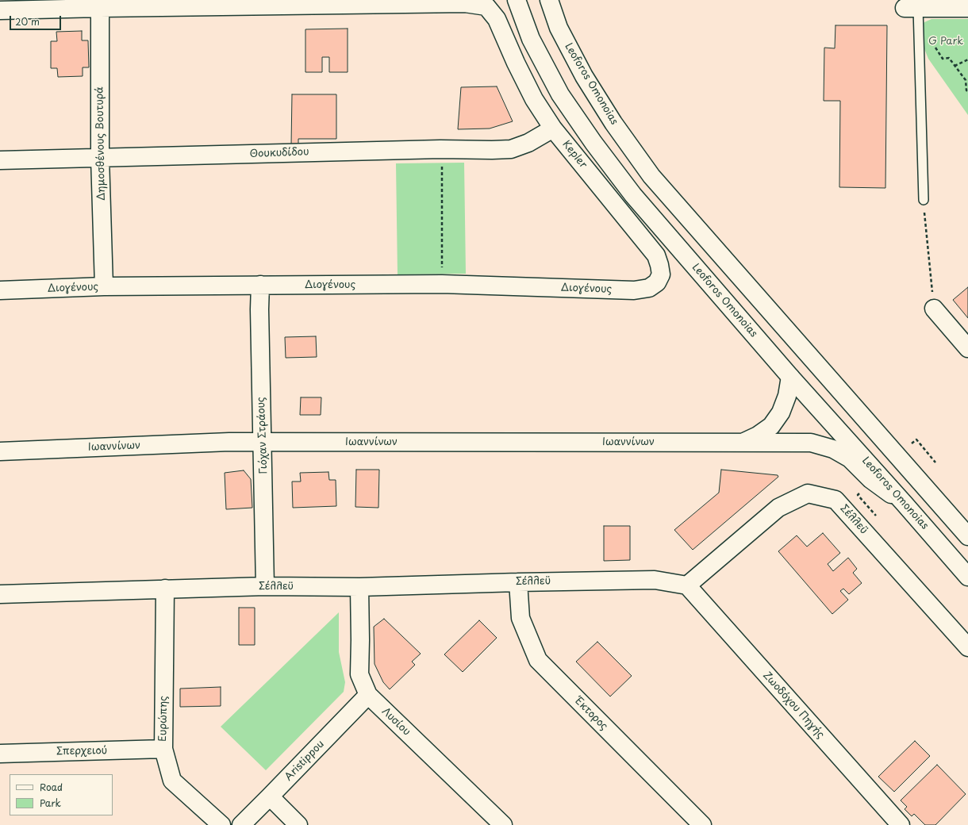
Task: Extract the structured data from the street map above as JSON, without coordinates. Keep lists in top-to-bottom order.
{
  "streets": {
    "street": [
      "Leoforos Omonoias",
      "Δημοσθένους Βουτυρά",
      "Θουκυδίδου",
      "Kepler",
      "Διογένους",
      "Γιόχαν Στράους",
      "Ιωαννίνων",
      "Σέλλεϋ",
      "Ζωοδόχου Πηγής",
      "Έκτορος",
      "Ευρώπης",
      "Λυσίου",
      "Σπερχειού",
      "Aristippou"
    ]
  },
  "crossings": [
    ["Leoforos Omonoias", "Ιωαννίνων"],
    ["Δημοσθένους Βουτυρά", "Θουκυδίδου"],
    ["Δημοσθένους Βουτυρά", "Kepler"],
    ["Δημοσθένους Βουτυρά", "Διογένους"],
    ["Θουκυδίδου", "Kepler"],
    ["Kepler", "Διογένους"],
    ["Διογένους", "Γιόχαν Στράους"],
    ["Γιόχαν Στράους", "Ιωαννίνων"],
    ["Γιόχαν Στράους", "Σέλλεϋ"],
    ["Σέλλεϋ", "Ζωοδόχου Πηγής"],
    ["Σέλλεϋ", "Έκτορος"],
    ["Σέλλεϋ", "Ευρώπης"],
    ["Σέλλεϋ", "Λυσίου"],
    ["Ευρώπης", "Σπερχειού"],
    ["Λυσίου", "Aristippou"]
  ],
  "parks": ["G Park"],
  "legend": ["Road", "Park"],
  "scale_bar": "20 m"
}
